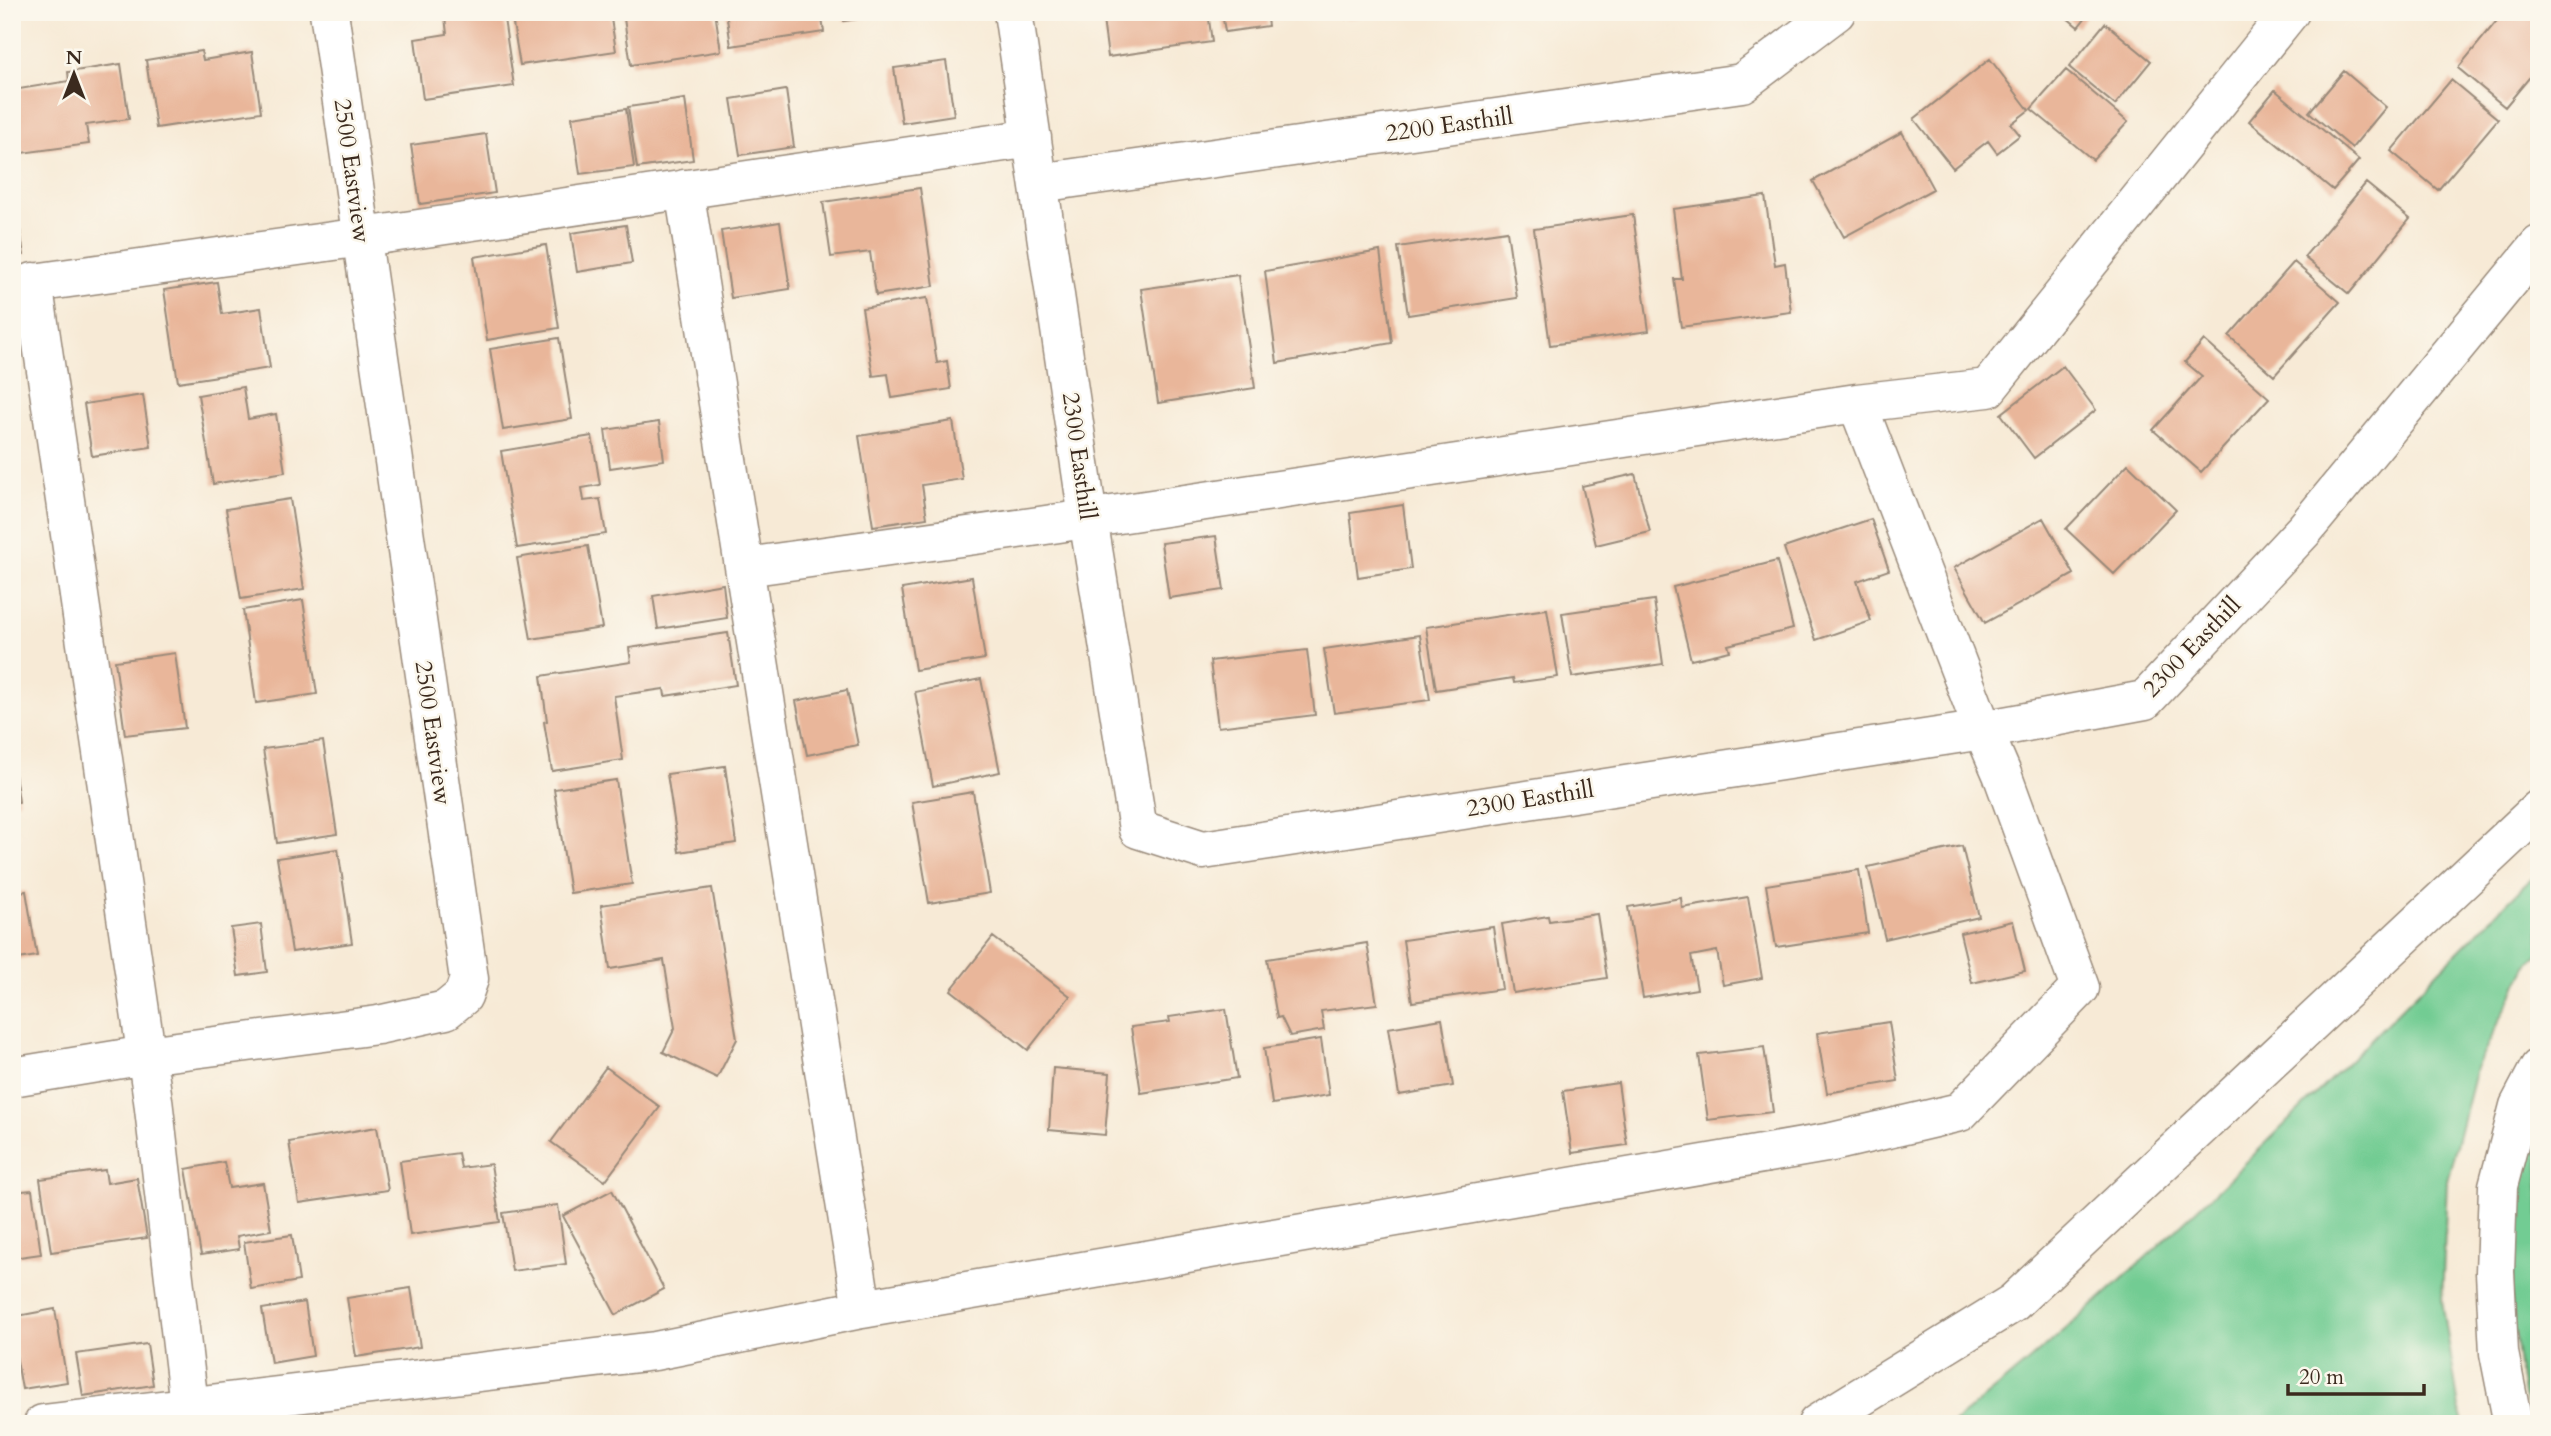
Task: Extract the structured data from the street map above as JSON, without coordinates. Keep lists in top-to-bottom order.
{
  "streets": {
    "main road": ["2200 Easthill", "2500 Eastview", "2300 Easthill"]
  },
  "crossings": [
    ["2200 Easthill", "2300 Easthill"]
  ],
  "scale_bar": "20 m",
  "north": "top"
}
